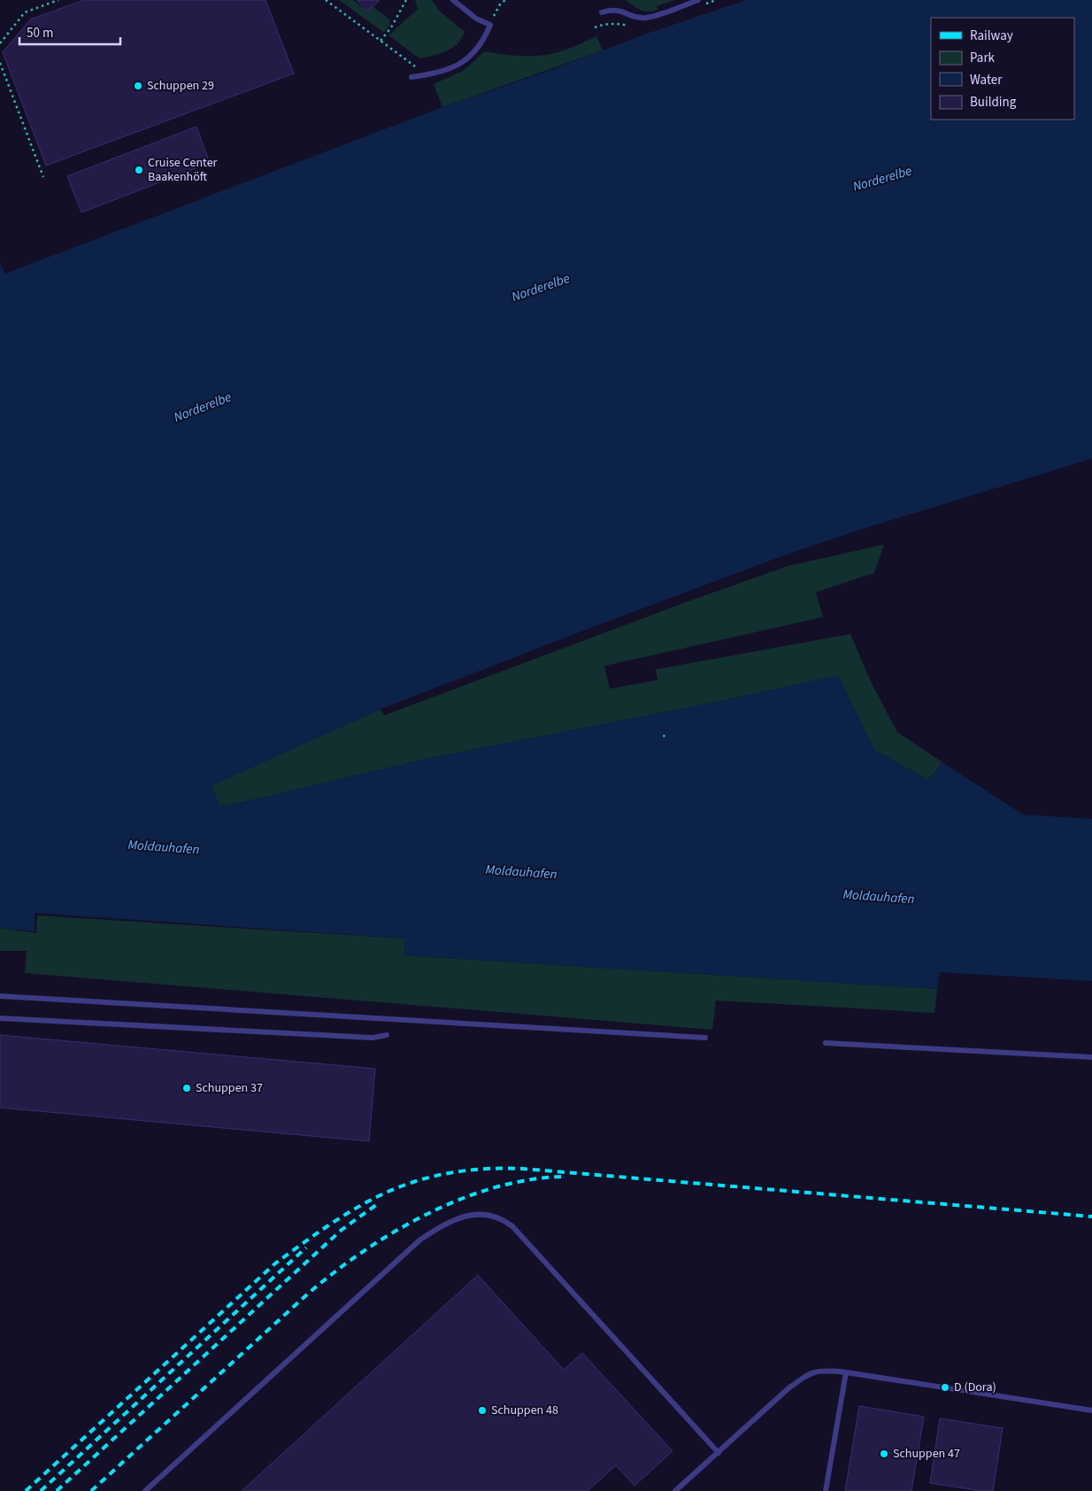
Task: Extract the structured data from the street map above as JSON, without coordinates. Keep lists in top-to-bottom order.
{
  "water": ["Norderelbe", "Moldauhafen"],
  "places": [
    "Schuppen 29",
    "Cruise Center Baakenhöft",
    "Schuppen 37",
    "D (Dora)",
    "Schuppen 48",
    "Schuppen 47"
  ],
  "legend": [
    "Railway",
    "Park",
    "Water",
    "Building"
  ],
  "scale_bar": "50 m"
}
